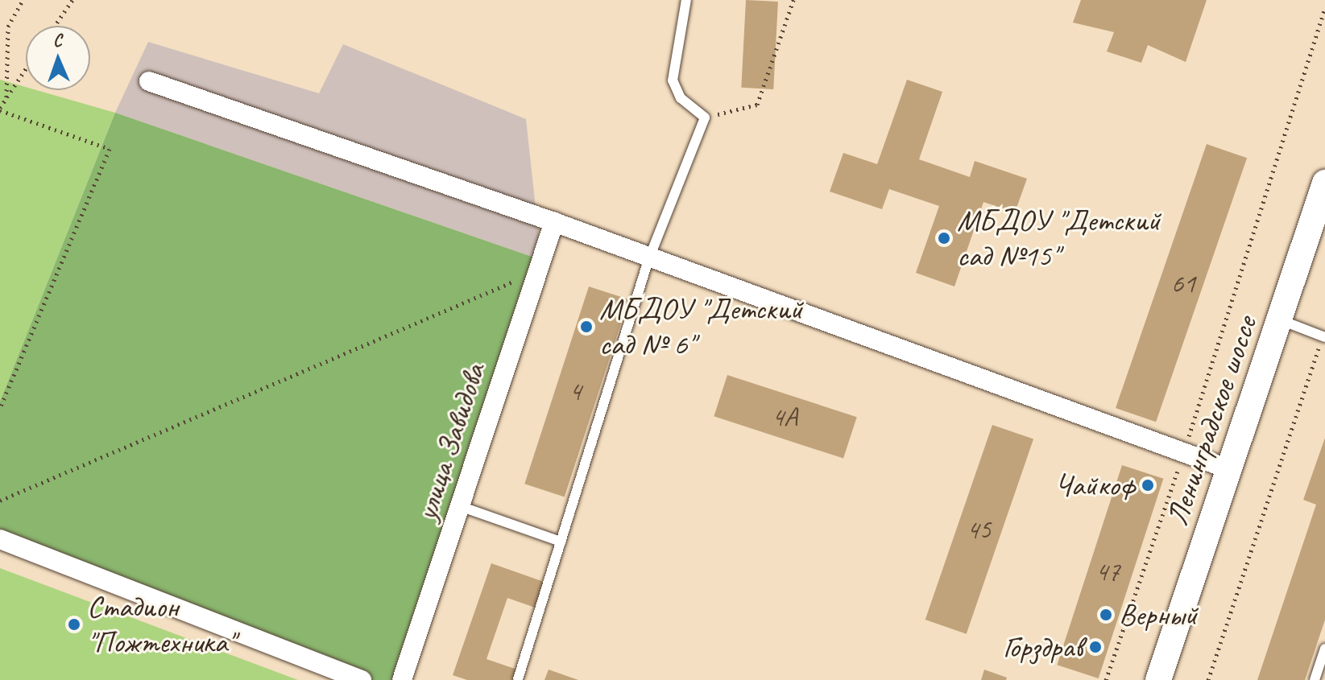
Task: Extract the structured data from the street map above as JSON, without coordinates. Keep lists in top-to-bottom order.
{
  "streets": {
    "main road": ["Ленинградское шоссе"],
    "street": ["улица Завидова"]
  },
  "places": [
    "МБДОУ \"Детский сад №15\"",
    "МБДОУ \"Детский сад № 6\"",
    "Чайкоф",
    "Верный",
    "Стадион \"Пожтехника\"",
    "Горздрав"
  ],
  "house_numbers": [
    "61",
    "4",
    "4А",
    "45",
    "47"
  ],
  "north": "top"
}
